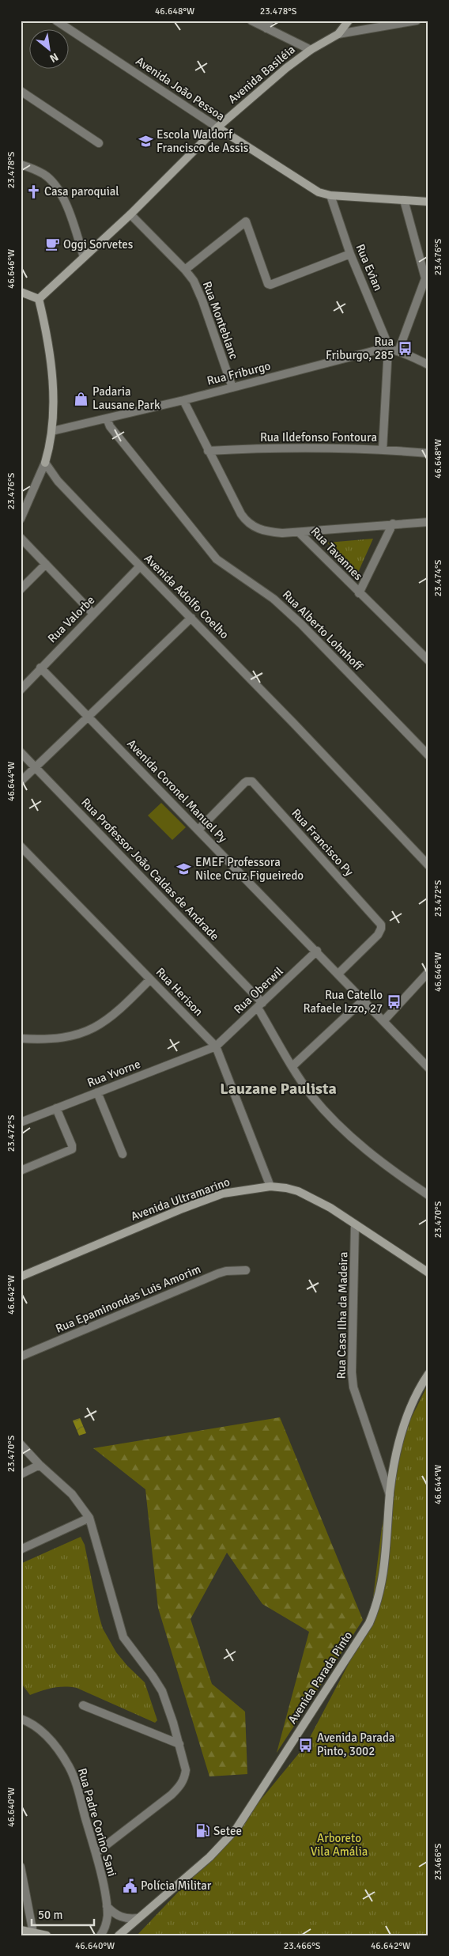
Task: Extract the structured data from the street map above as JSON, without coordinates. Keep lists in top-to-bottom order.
{
  "streets": {
    "street": [
      "Avenida Basiléia",
      "Avenida João Pessoa",
      "Rua Evian",
      "Rua Monteblanc",
      "Rua Friburgo",
      "Rua Ildefonso Fontoura",
      "Rua Tavannes",
      "Avenida Adolfo Coelho",
      "Rua Valorbe",
      "Rua Alberto Lohnhoff",
      "Avenida Coronel Manuel Py",
      "Rua Francisco Py",
      "Rua Professor João Caldas de Andrade",
      "Rua Oberwil",
      "Rua Herison",
      "Rua Yvorne",
      "Avenida Ultramarino",
      "Rua Epaminondas Luis Amorim",
      "Rua Casa Ilha da Madeira",
      "Avenida Parada Pinto",
      "Rua Padre Corino Sani"
    ]
  },
  "crossings": [
    ["Avenida Basiléia", "Avenida João Pessoa"],
    ["Avenida Basiléia", "Rua Monteblanc"],
    ["Avenida João Pessoa", "Rua Evian"],
    ["Rua Evian", "Rua Friburgo"],
    ["Rua Evian", "Rua Ildefonso Fontoura"],
    ["Rua Monteblanc", "Rua Friburgo"],
    ["Rua Friburgo", "Rua Tavannes"],
    ["Rua Friburgo", "Rua Alberto Lohnhoff"],
    ["Rua Ildefonso Fontoura", "Rua Tavannes"],
    ["Avenida Adolfo Coelho", "Rua Valorbe"],
    ["Rua Valorbe", "Avenida Coronel Manuel Py"],
    ["Avenida Coronel Manuel Py", "Rua Francisco Py"],
    ["Avenida Coronel Manuel Py", "Rua Oberwil"],
    ["Rua Professor João Caldas de Andrade", "Rua Oberwil"],
    ["Rua Oberwil", "Rua Herison"],
    ["Rua Oberwil", "Rua Yvorne"],
    ["Rua Herison", "Rua Yvorne"],
    ["Rua Herison", "Avenida Ultramarino"],
    ["Avenida Ultramarino", "Rua Casa Ilha da Madeira"],
    ["Rua Casa Ilha da Madeira", "Avenida Parada Pinto"]
  ],
  "districts": ["Lauzane Paulista"],
  "parks": ["Arboreto Vila Amália"],
  "places": {
    "school or university": ["Escola Waldorf Francisco de Assis", "EMEF Professora Nilce Cruz Figueiredo"],
    "church": ["Casa paroquial"],
    "cafe": ["Oggi Sorvetes"],
    "bus stop": ["Rua Friburgo, 285", "Rua Catello Rafaele Izzo, 27", "Avenida Parada Pinto, 3002"],
    "shop": ["Padaria Lausane Park"],
    "fuel station": ["Setee"],
    "public building": ["Polícia Militar"]
  },
  "scale_bar": "50 m",
  "north": "bottom right",
  "coordinates": [
    "46.648°W",
    "23.478°S",
    "23.476°S",
    "46.646°W",
    "23.474°S",
    "46.644°W",
    "23.472°S",
    "23.470°S",
    "46.642°W",
    "46.640°W",
    "23.466°S"
  ]
}
